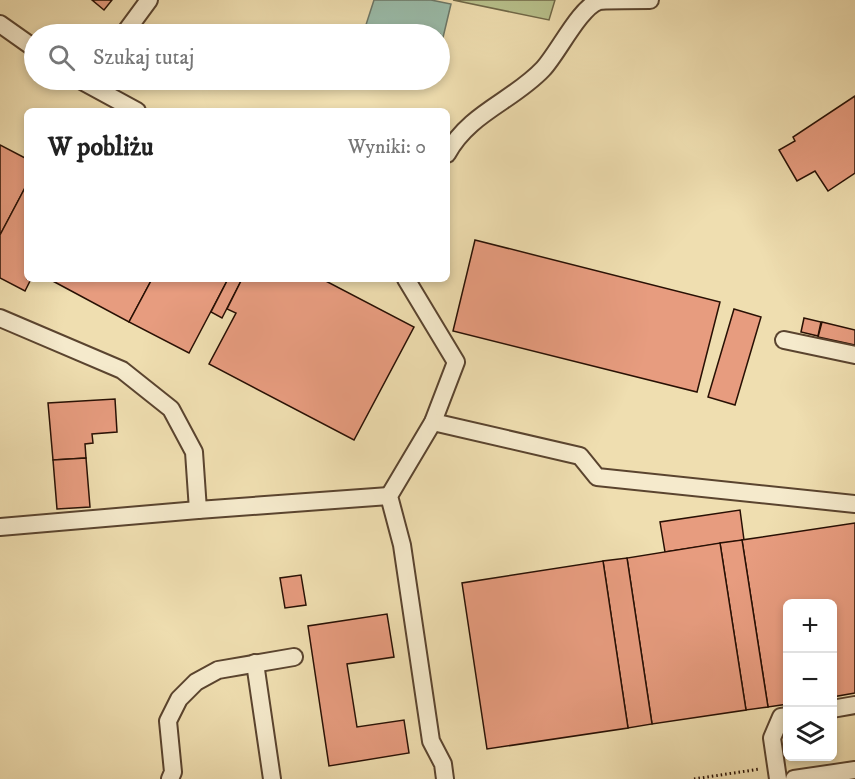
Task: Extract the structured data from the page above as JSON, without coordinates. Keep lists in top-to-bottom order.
{
  "page": {
    "search": "Szukaj tutaj",
    "heading": ["W pobliżu", "Wyniki: 0"],
    "map_buttons": ["+", "−"]
  }
}
